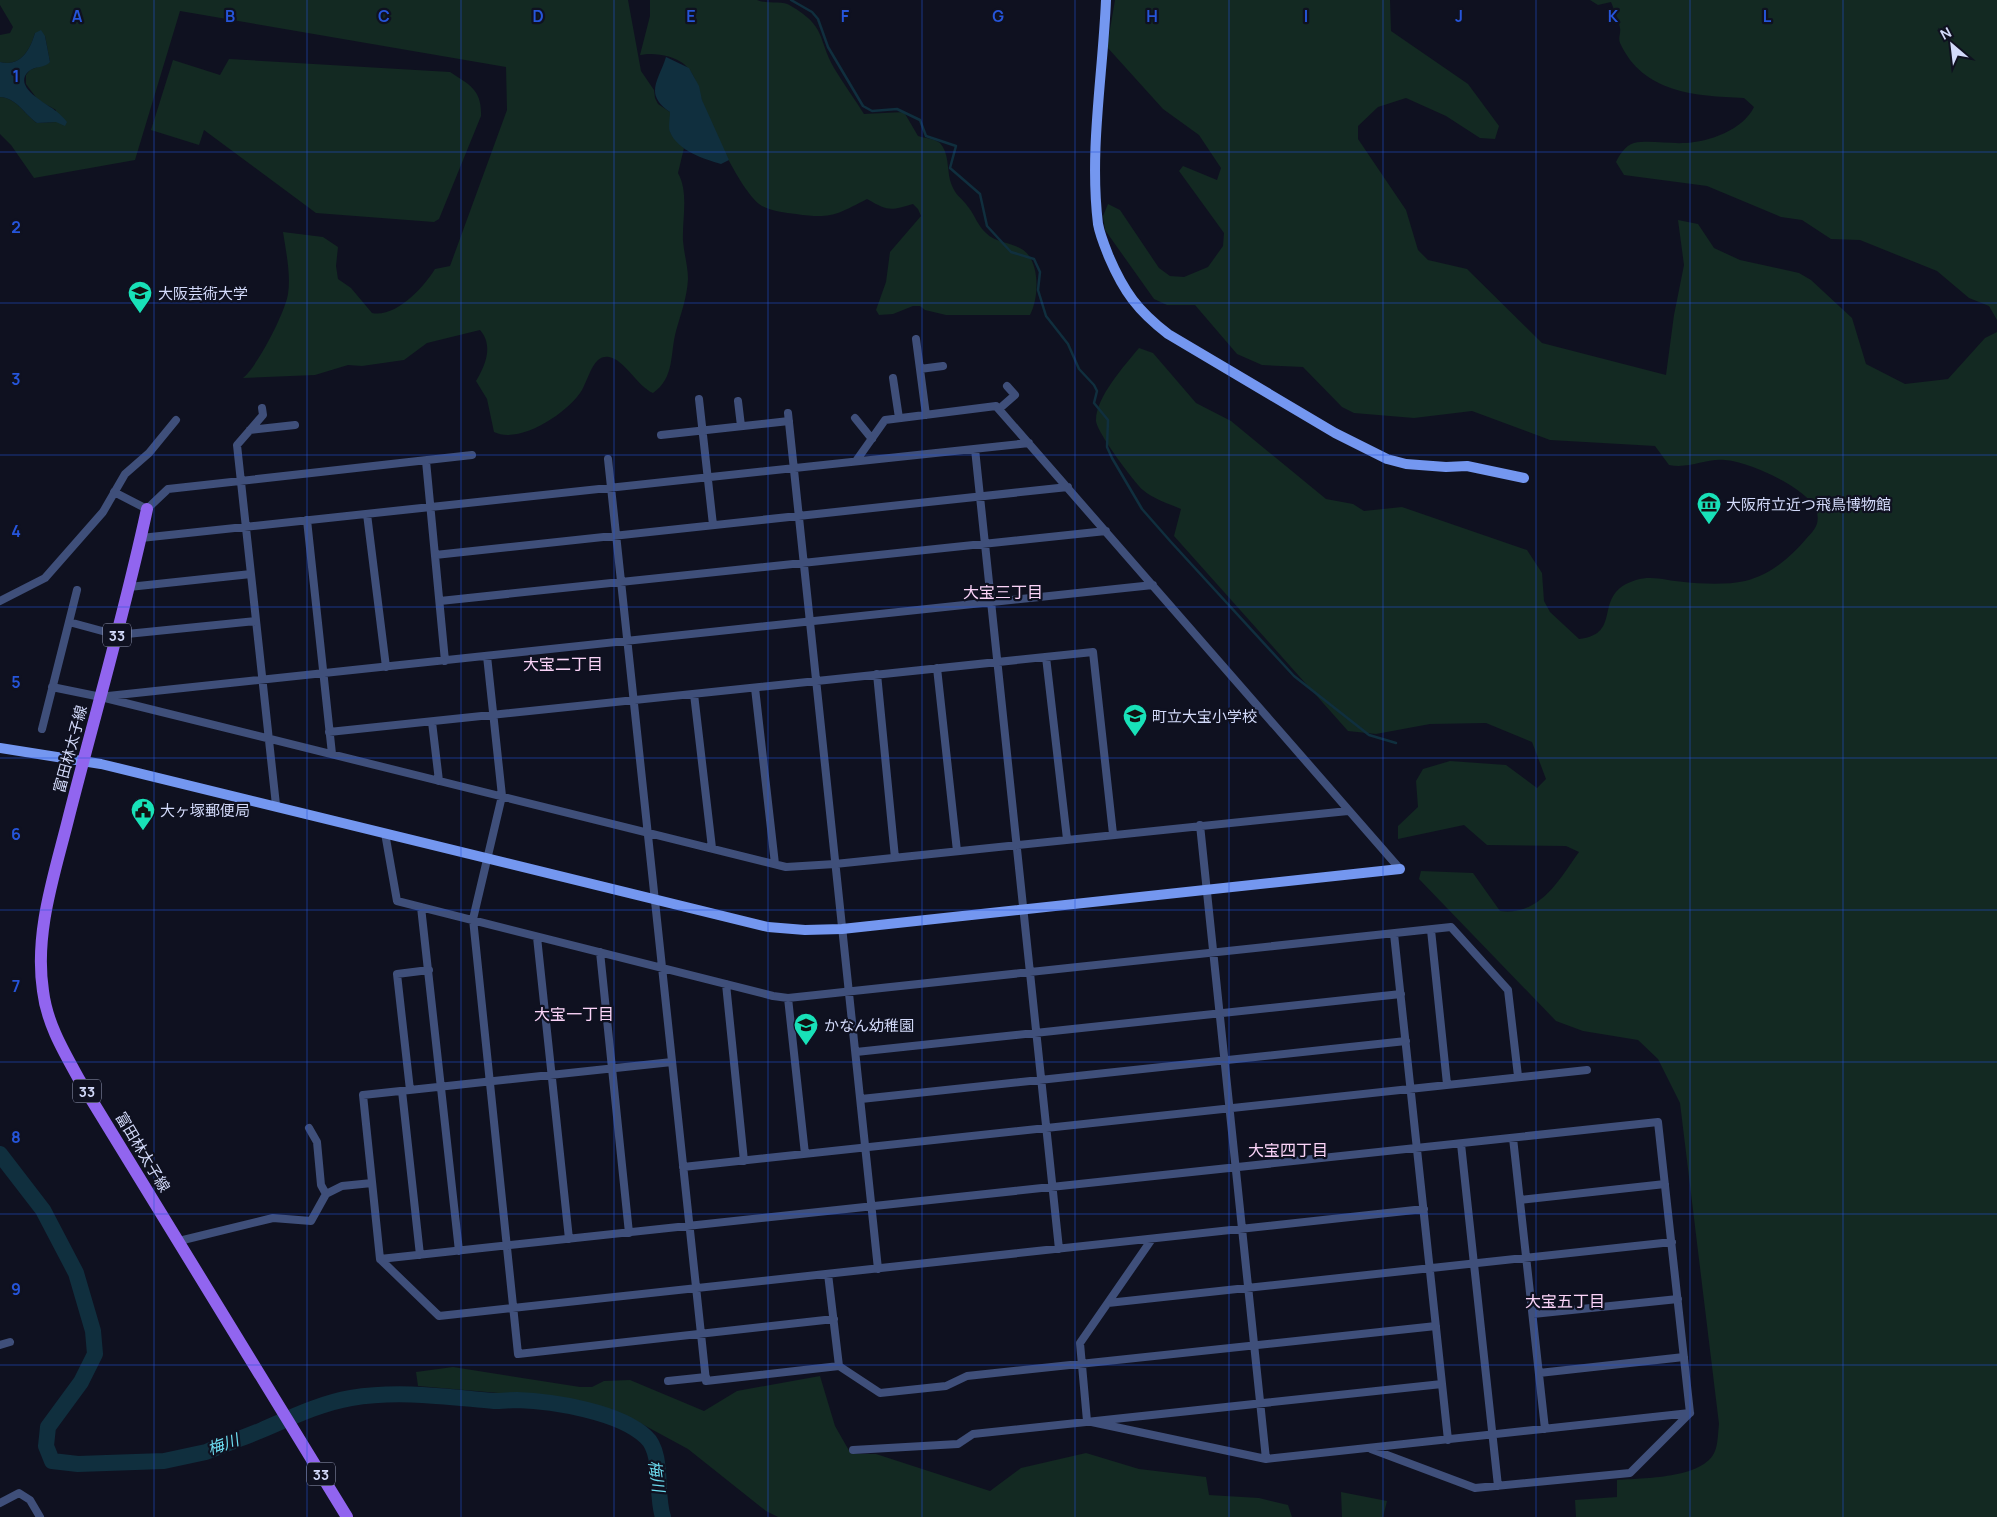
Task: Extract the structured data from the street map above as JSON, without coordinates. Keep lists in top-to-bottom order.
{
  "streets": {
    "main road": ["33", "富田林太子線"]
  },
  "districts": [
    "大宝三丁目",
    "大宝二丁目",
    "大宝一丁目",
    "大宝四丁目",
    "大宝五丁目"
  ],
  "water": ["梅川"],
  "places": {
    "school or university": ["大阪芸術大学", "町立大宝小学校", "かなん幼稚園"],
    "museum": ["大阪府立近つ飛鳥博物館"],
    "public building": ["大ヶ塚郵便局"]
  },
  "north": "top left",
  "grid": {
    "columns": [
      "A",
      "B",
      "C",
      "D",
      "E",
      "F",
      "G",
      "H",
      "I",
      "J",
      "K",
      "L"
    ],
    "rows": [
      "1",
      "2",
      "3",
      "4",
      "5",
      "6",
      "7",
      "8",
      "9"
    ]
  }
}
